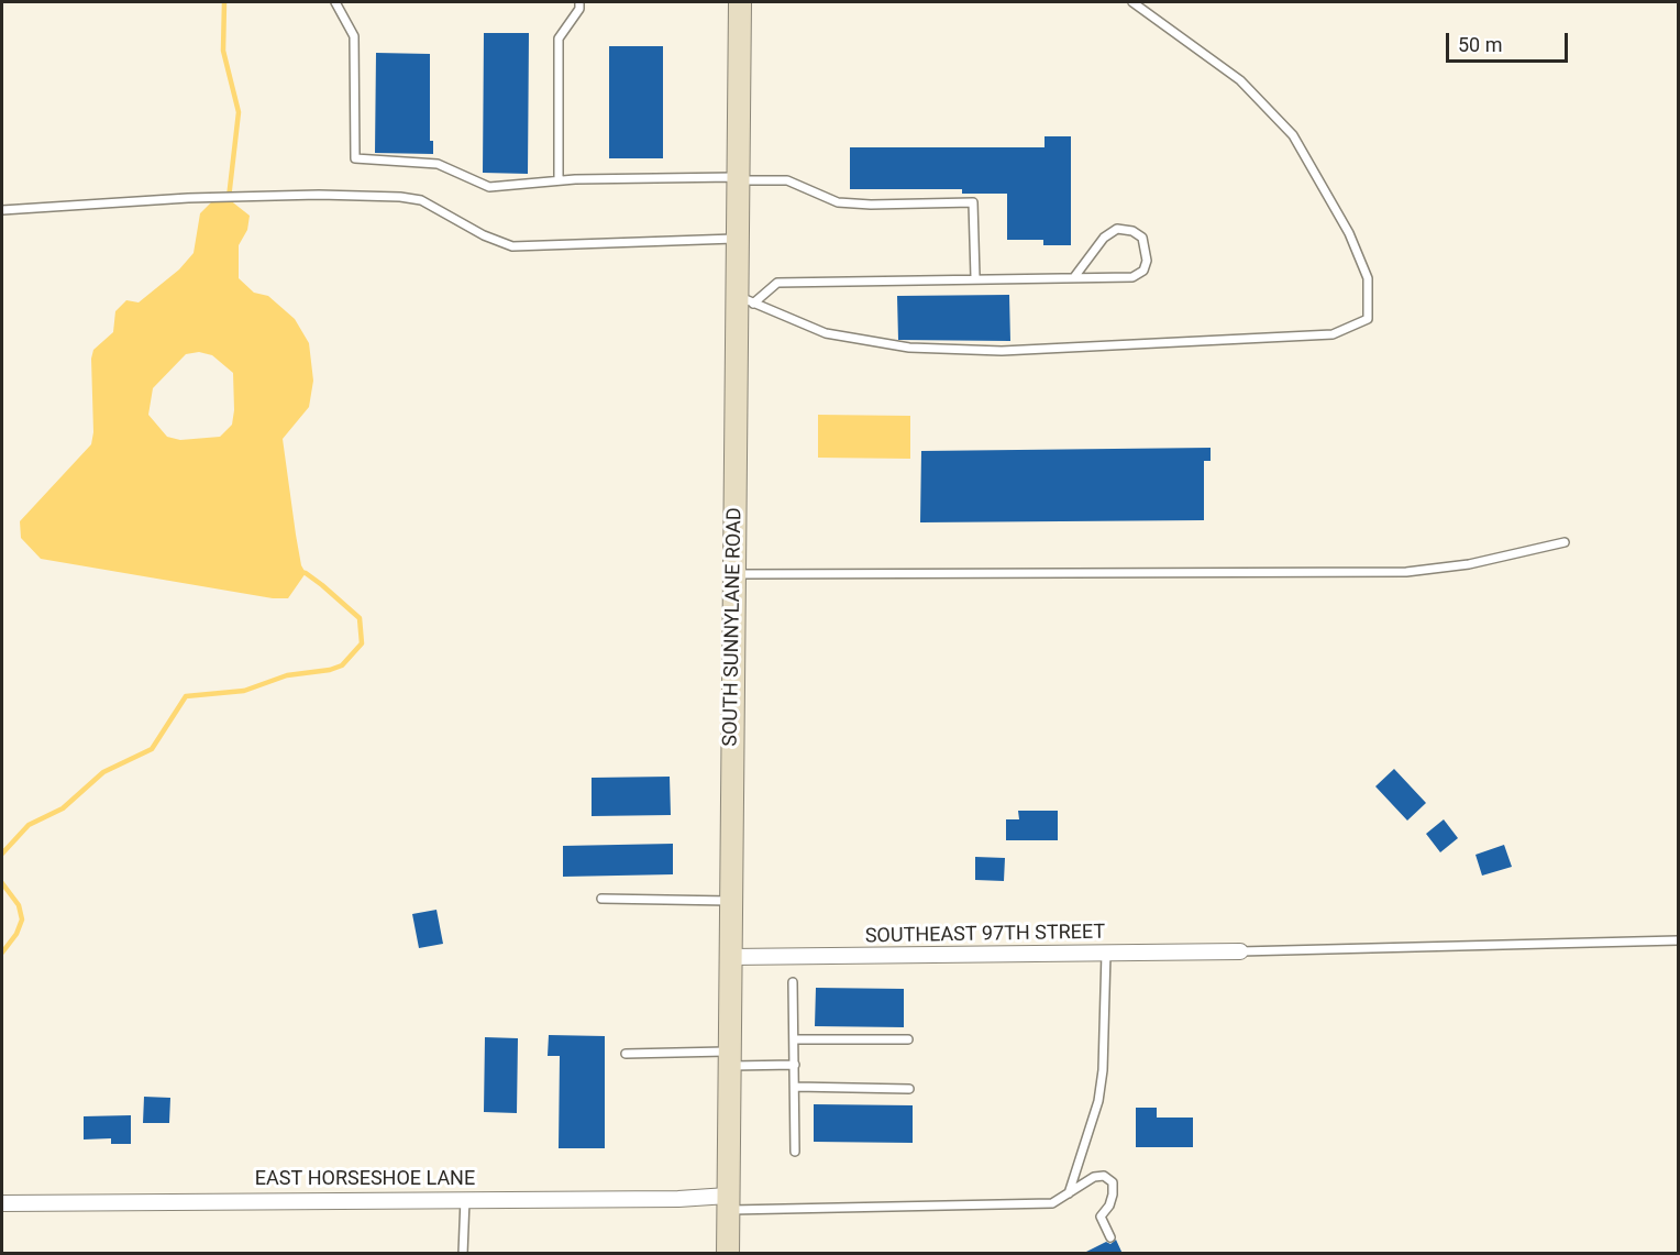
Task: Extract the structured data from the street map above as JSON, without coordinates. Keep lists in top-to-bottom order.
{
  "streets": {
    "street": ["SOUTH SUNNYLANE ROAD", "SOUTHEAST 97TH STREET", "EAST HORSESHOE LANE"]
  },
  "crossings": [
    ["SOUTH SUNNYLANE ROAD", "SOUTHEAST 97TH STREET"],
    ["SOUTH SUNNYLANE ROAD", "EAST HORSESHOE LANE"]
  ],
  "scale_bar": "50 m"
}
